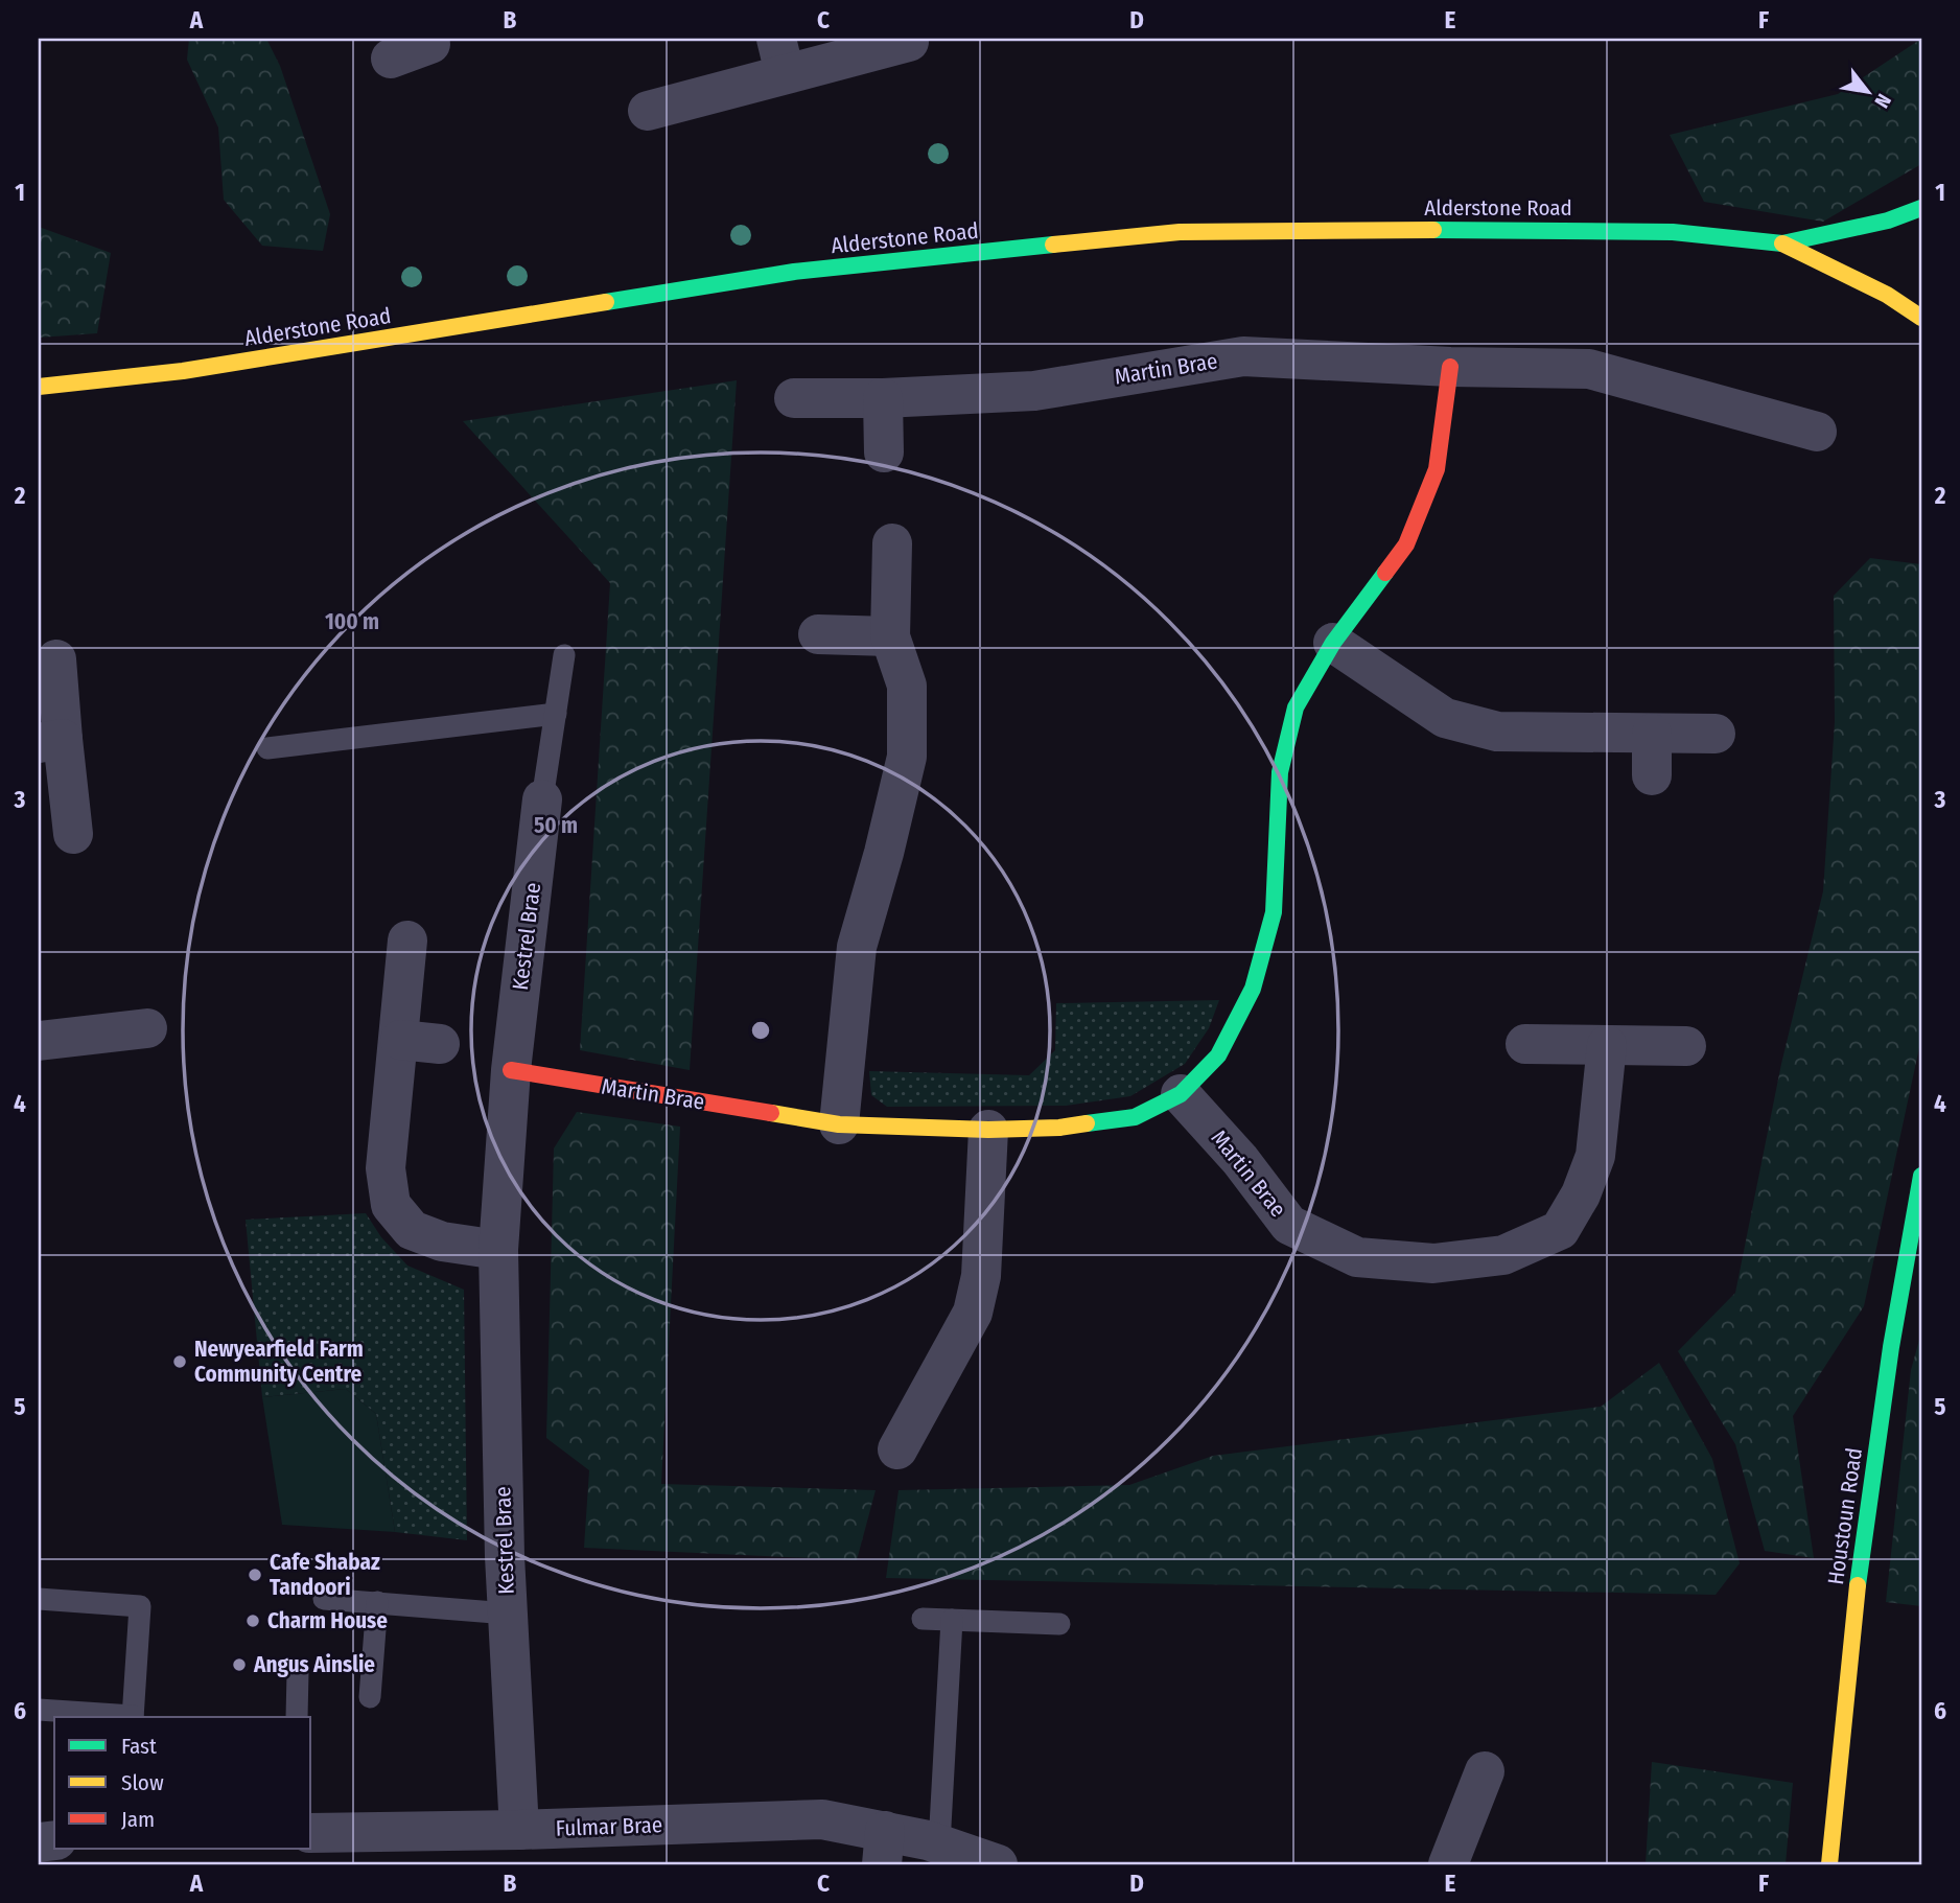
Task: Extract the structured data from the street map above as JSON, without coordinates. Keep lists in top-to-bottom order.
{
  "streets": {
    "street": [
      "Alderstone Road",
      "Martin Brae",
      "Kestrel Brae",
      "Houstoun Road",
      "Fulmar Brae"
    ]
  },
  "crossings": [
    ["Martin Brae", "Kestrel Brae"],
    ["Kestrel Brae", "Fulmar Brae"]
  ],
  "places": [
    "Newyearfield Farm Community Centre",
    "Cafe Shabaz Tandoori",
    "Charm House",
    "Angus Ainslie"
  ],
  "legend": ["Fast", "Slow", "Jam"],
  "north": "bottom right",
  "grid": {
    "columns": [
      "A",
      "B",
      "C",
      "D",
      "E",
      "F"
    ],
    "rows": [
      "1",
      "2",
      "3",
      "4",
      "5",
      "6"
    ]
  },
  "rings": ["100 m", "50 m"]
}
